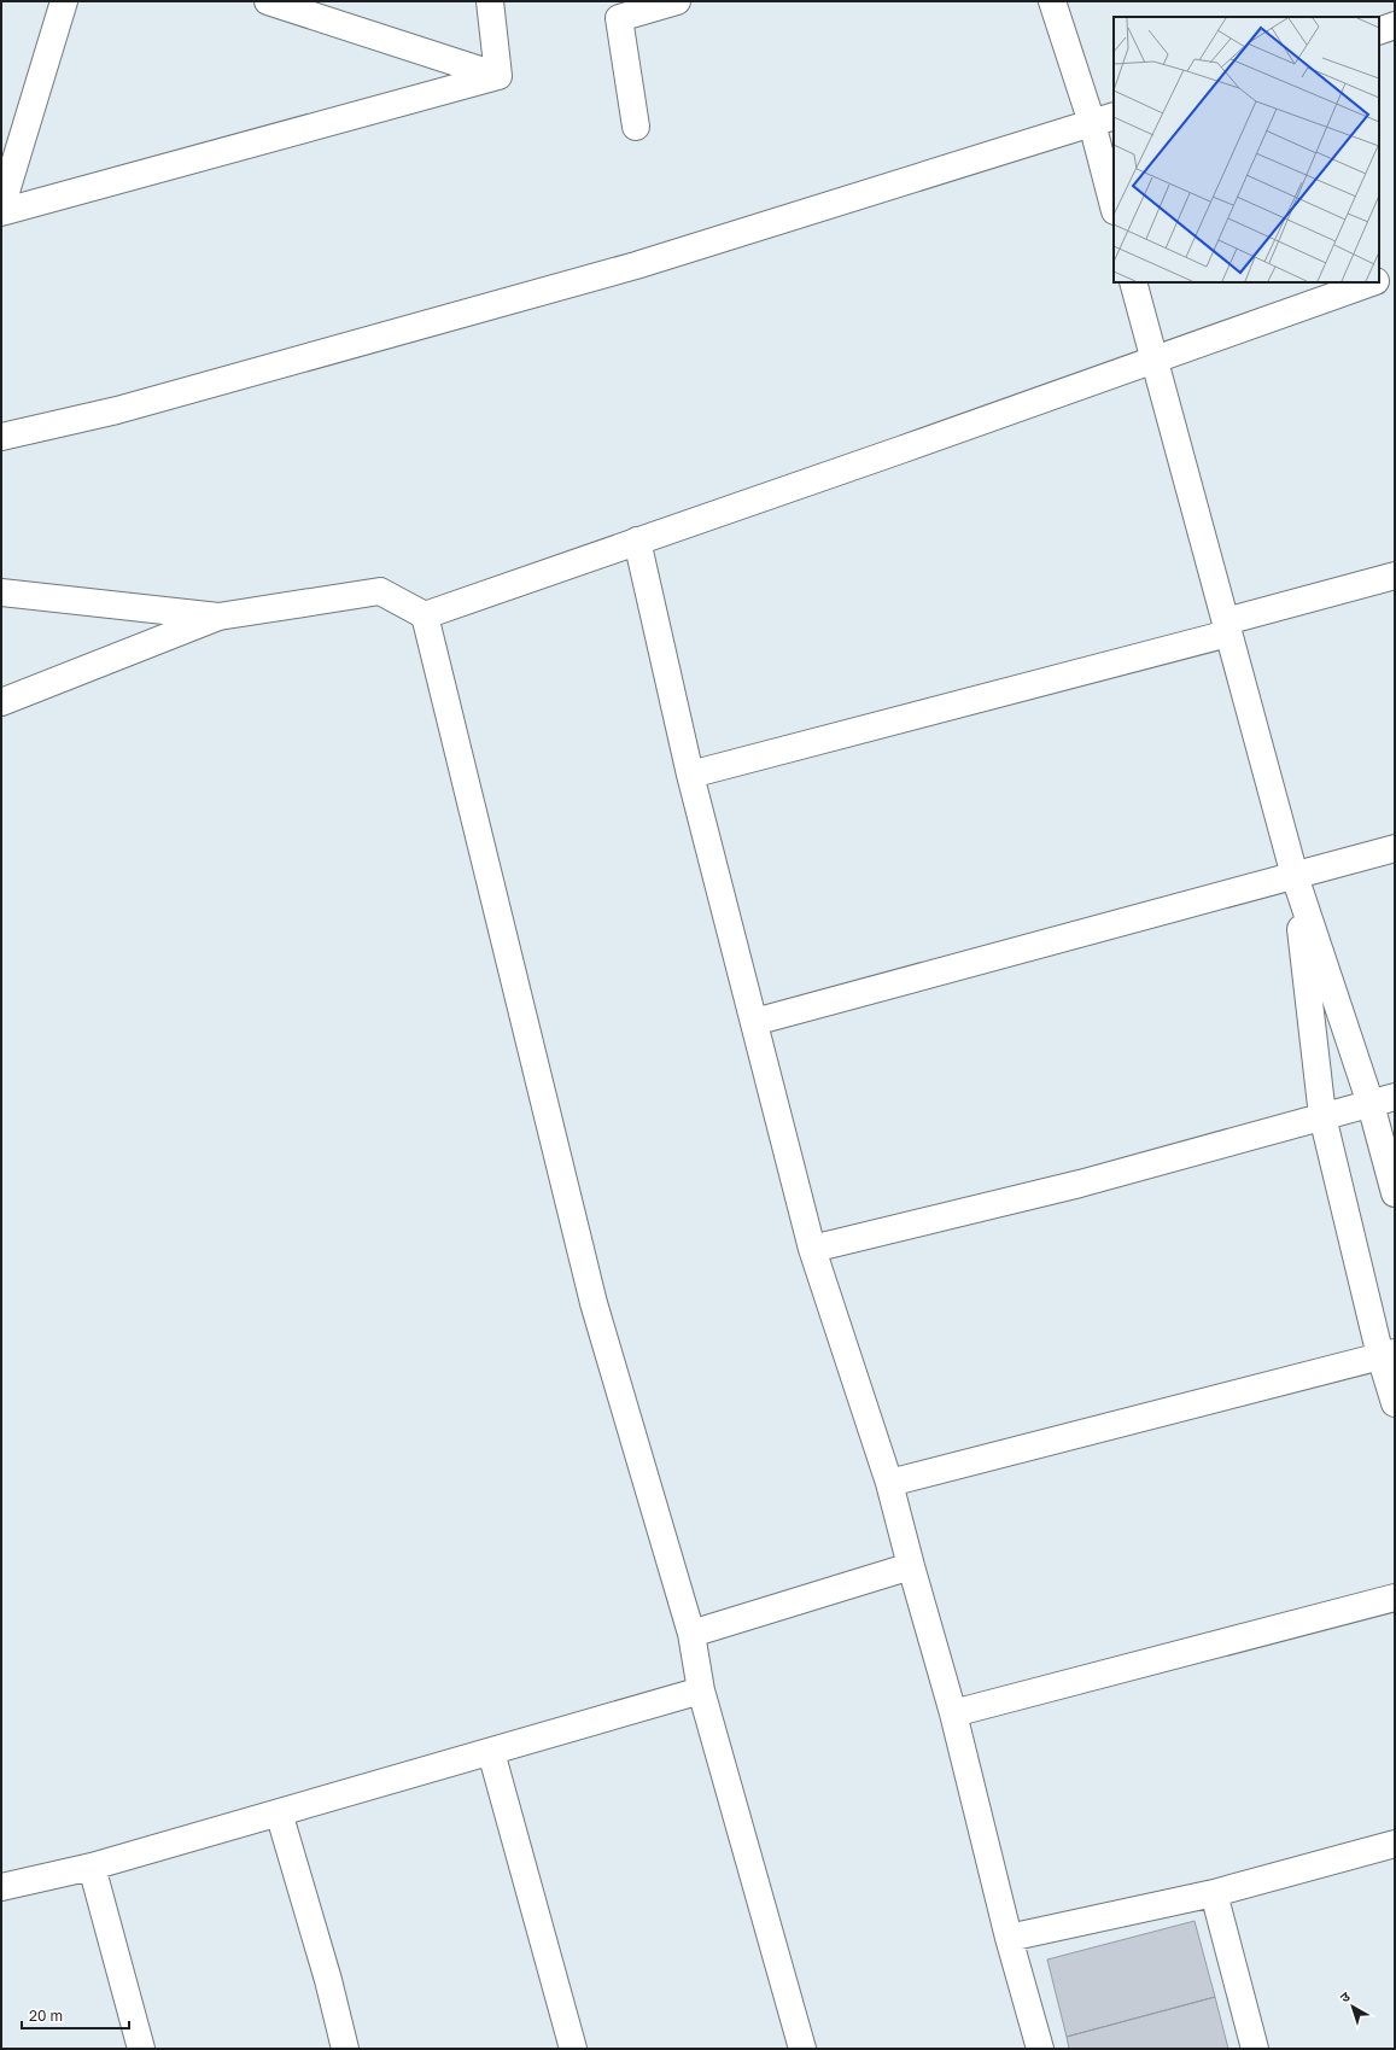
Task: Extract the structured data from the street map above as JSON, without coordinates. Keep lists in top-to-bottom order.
{
  "scale_bar": "20 m",
  "north": "top left"
}
